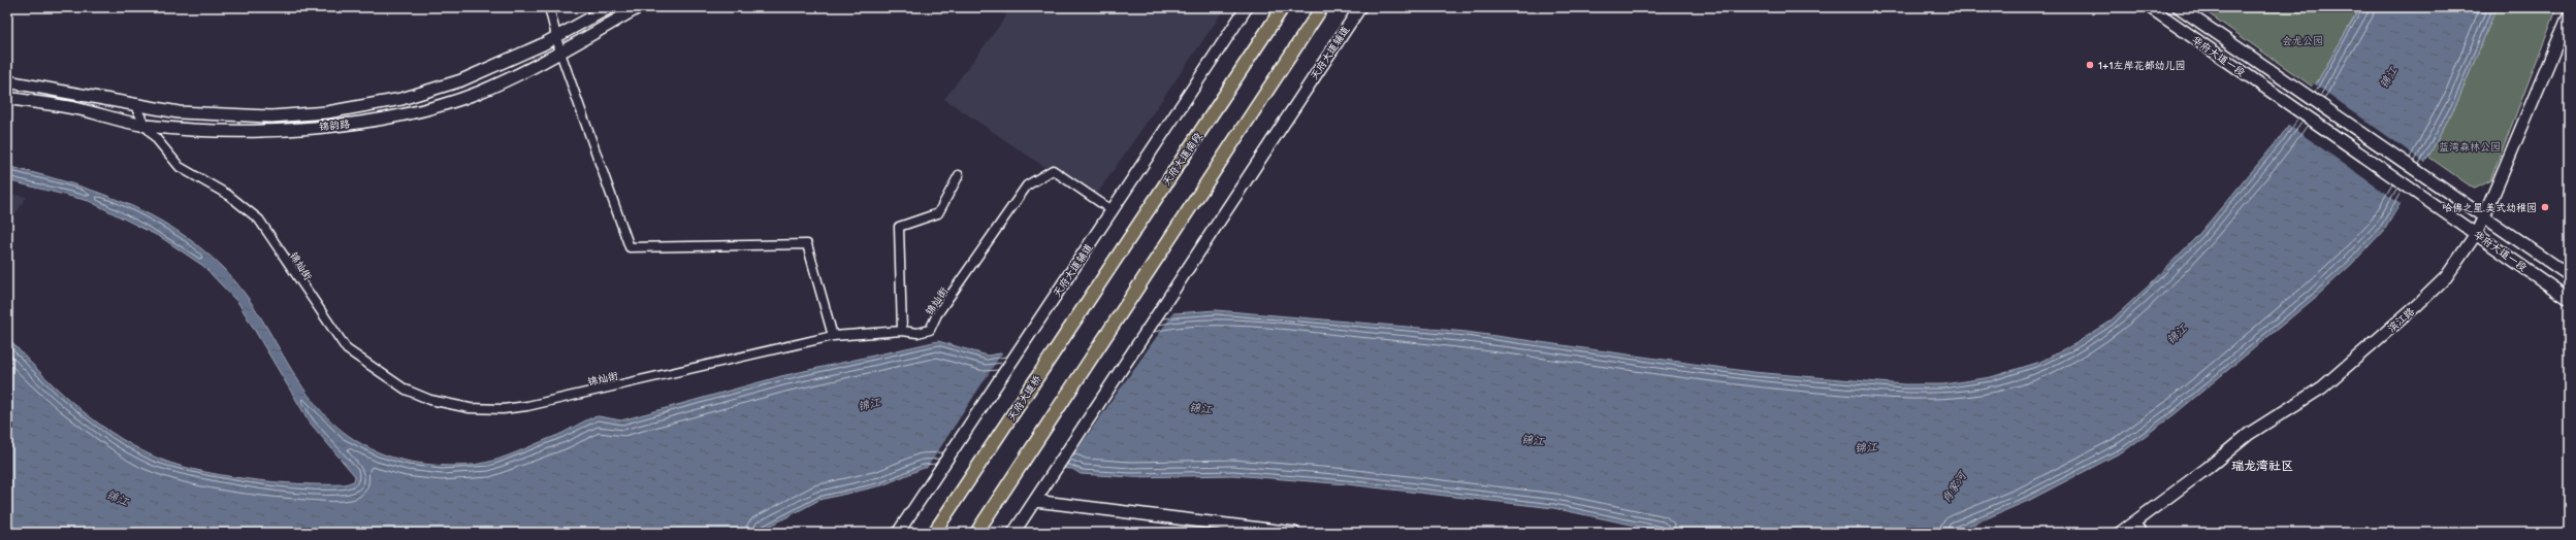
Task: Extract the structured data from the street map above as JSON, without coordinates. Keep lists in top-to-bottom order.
{
  "streets": {
    "main road": ["天府大道南段", "天府大道桥"],
    "street": [
      "天府大道辅道",
      "华府大道一段",
      "锦韵路",
      "锦灿街",
      "滨江路"
    ]
  },
  "crossings": [
    ["天府大道辅道", "锦灿街"],
    ["华府大道一段", "滨江路"],
    ["锦韵路", "锦灿街"],
    ["天府大道南段", "天府大道桥"]
  ],
  "districts": ["瑞龙湾社区"],
  "water": ["锦江", "肖家河"],
  "parks": ["会龙公园", "蓝湾森林公园"],
  "places": ["1+1左岸花都幼儿园", "哈佛之星.美式幼稚园"]
}
